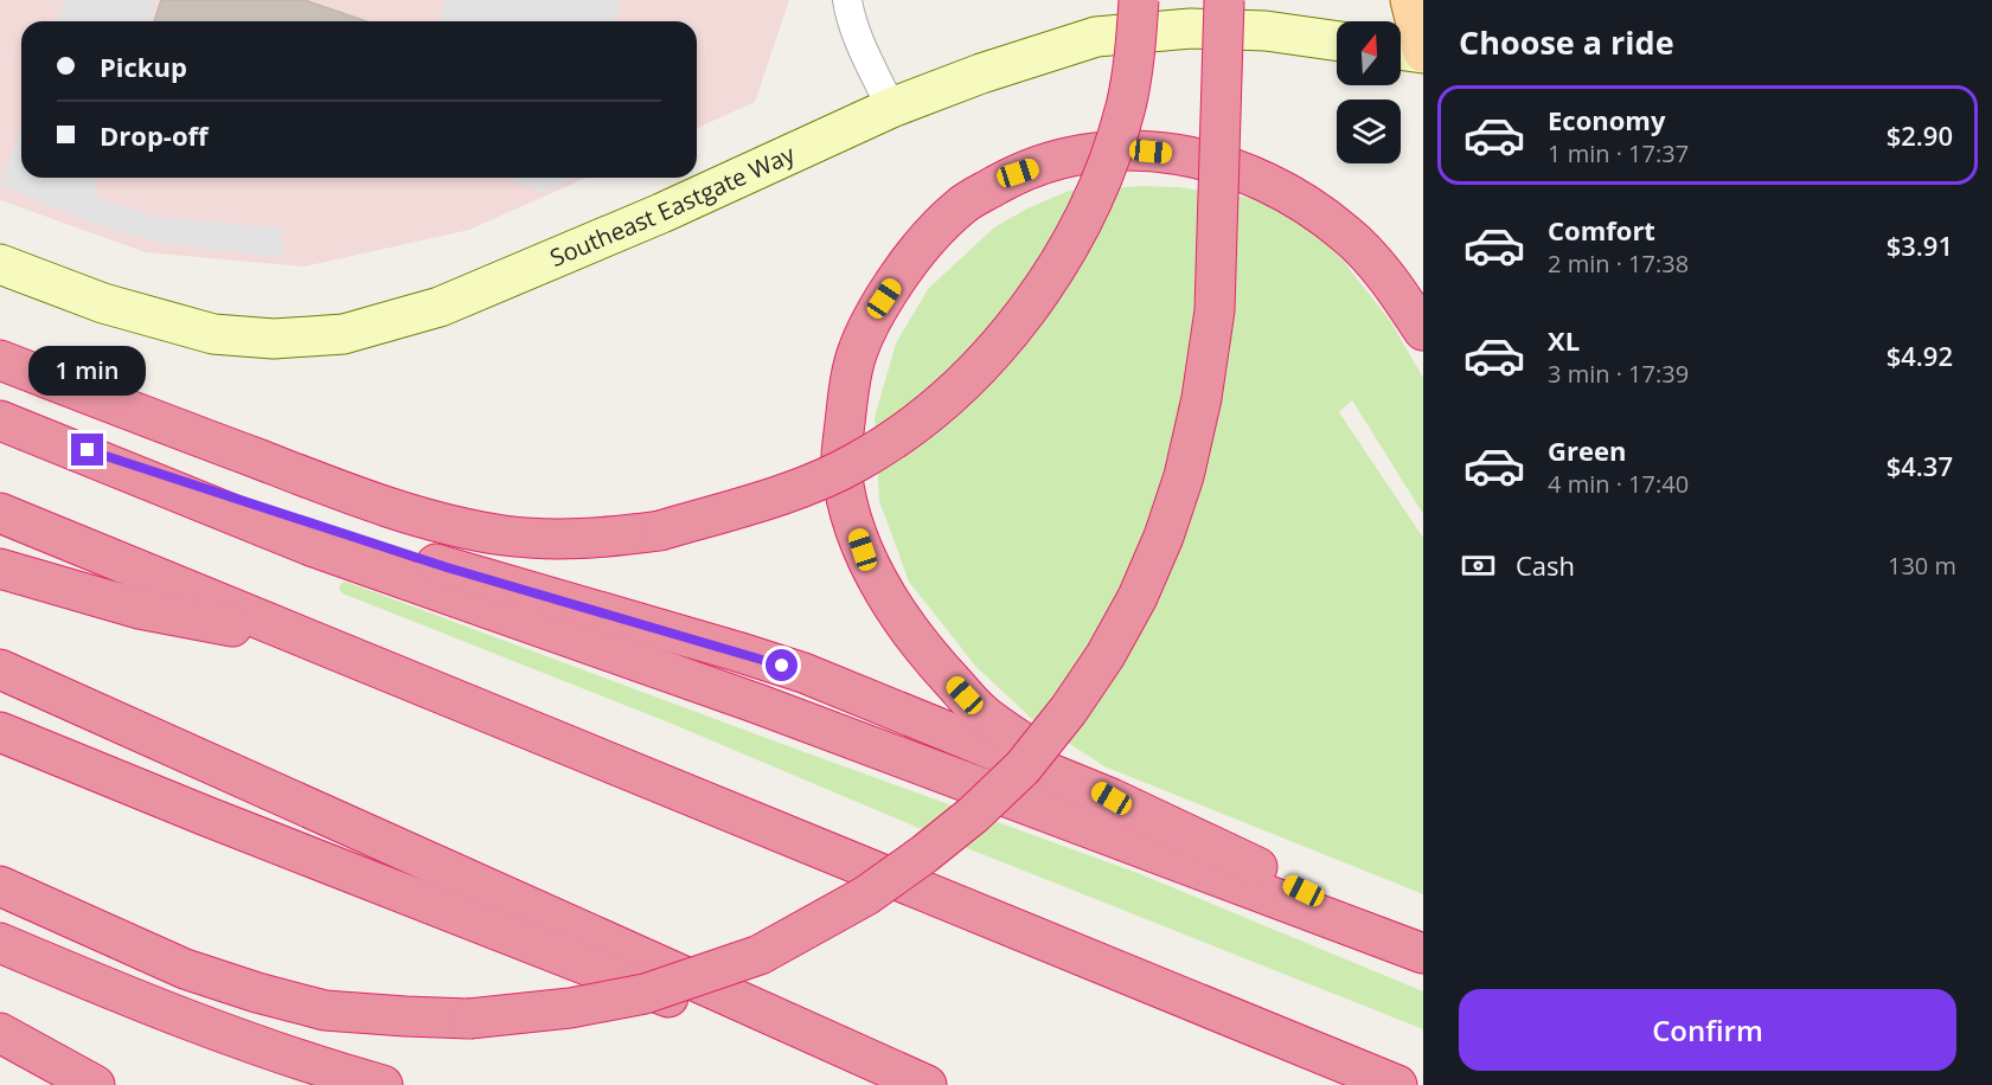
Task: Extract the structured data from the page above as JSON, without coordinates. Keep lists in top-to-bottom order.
{
  "streets": {
    "main road": ["Southeast Eastgate Way"]
  },
  "north": "top",
  "page": {
    "heading": "Choose a ride",
    "banner": ["Pickup", "Drop-off"],
    "list": [
      {
        "name": "Economy",
        "note": "1 min · 17:37",
        "value": "$2.90"
      },
      {
        "name": "Comfort",
        "note": "2 min · 17:38",
        "value": "$3.91"
      },
      {
        "name": "XL",
        "note": "3 min · 17:39",
        "value": "$4.92"
      },
      {
        "name": "Green",
        "note": "4 min · 17:40",
        "value": "$4.37"
      }
    ],
    "bubble": "1 min",
    "pay": ["Cash", "130 m"],
    "buttons": "Confirm"
  }
}
